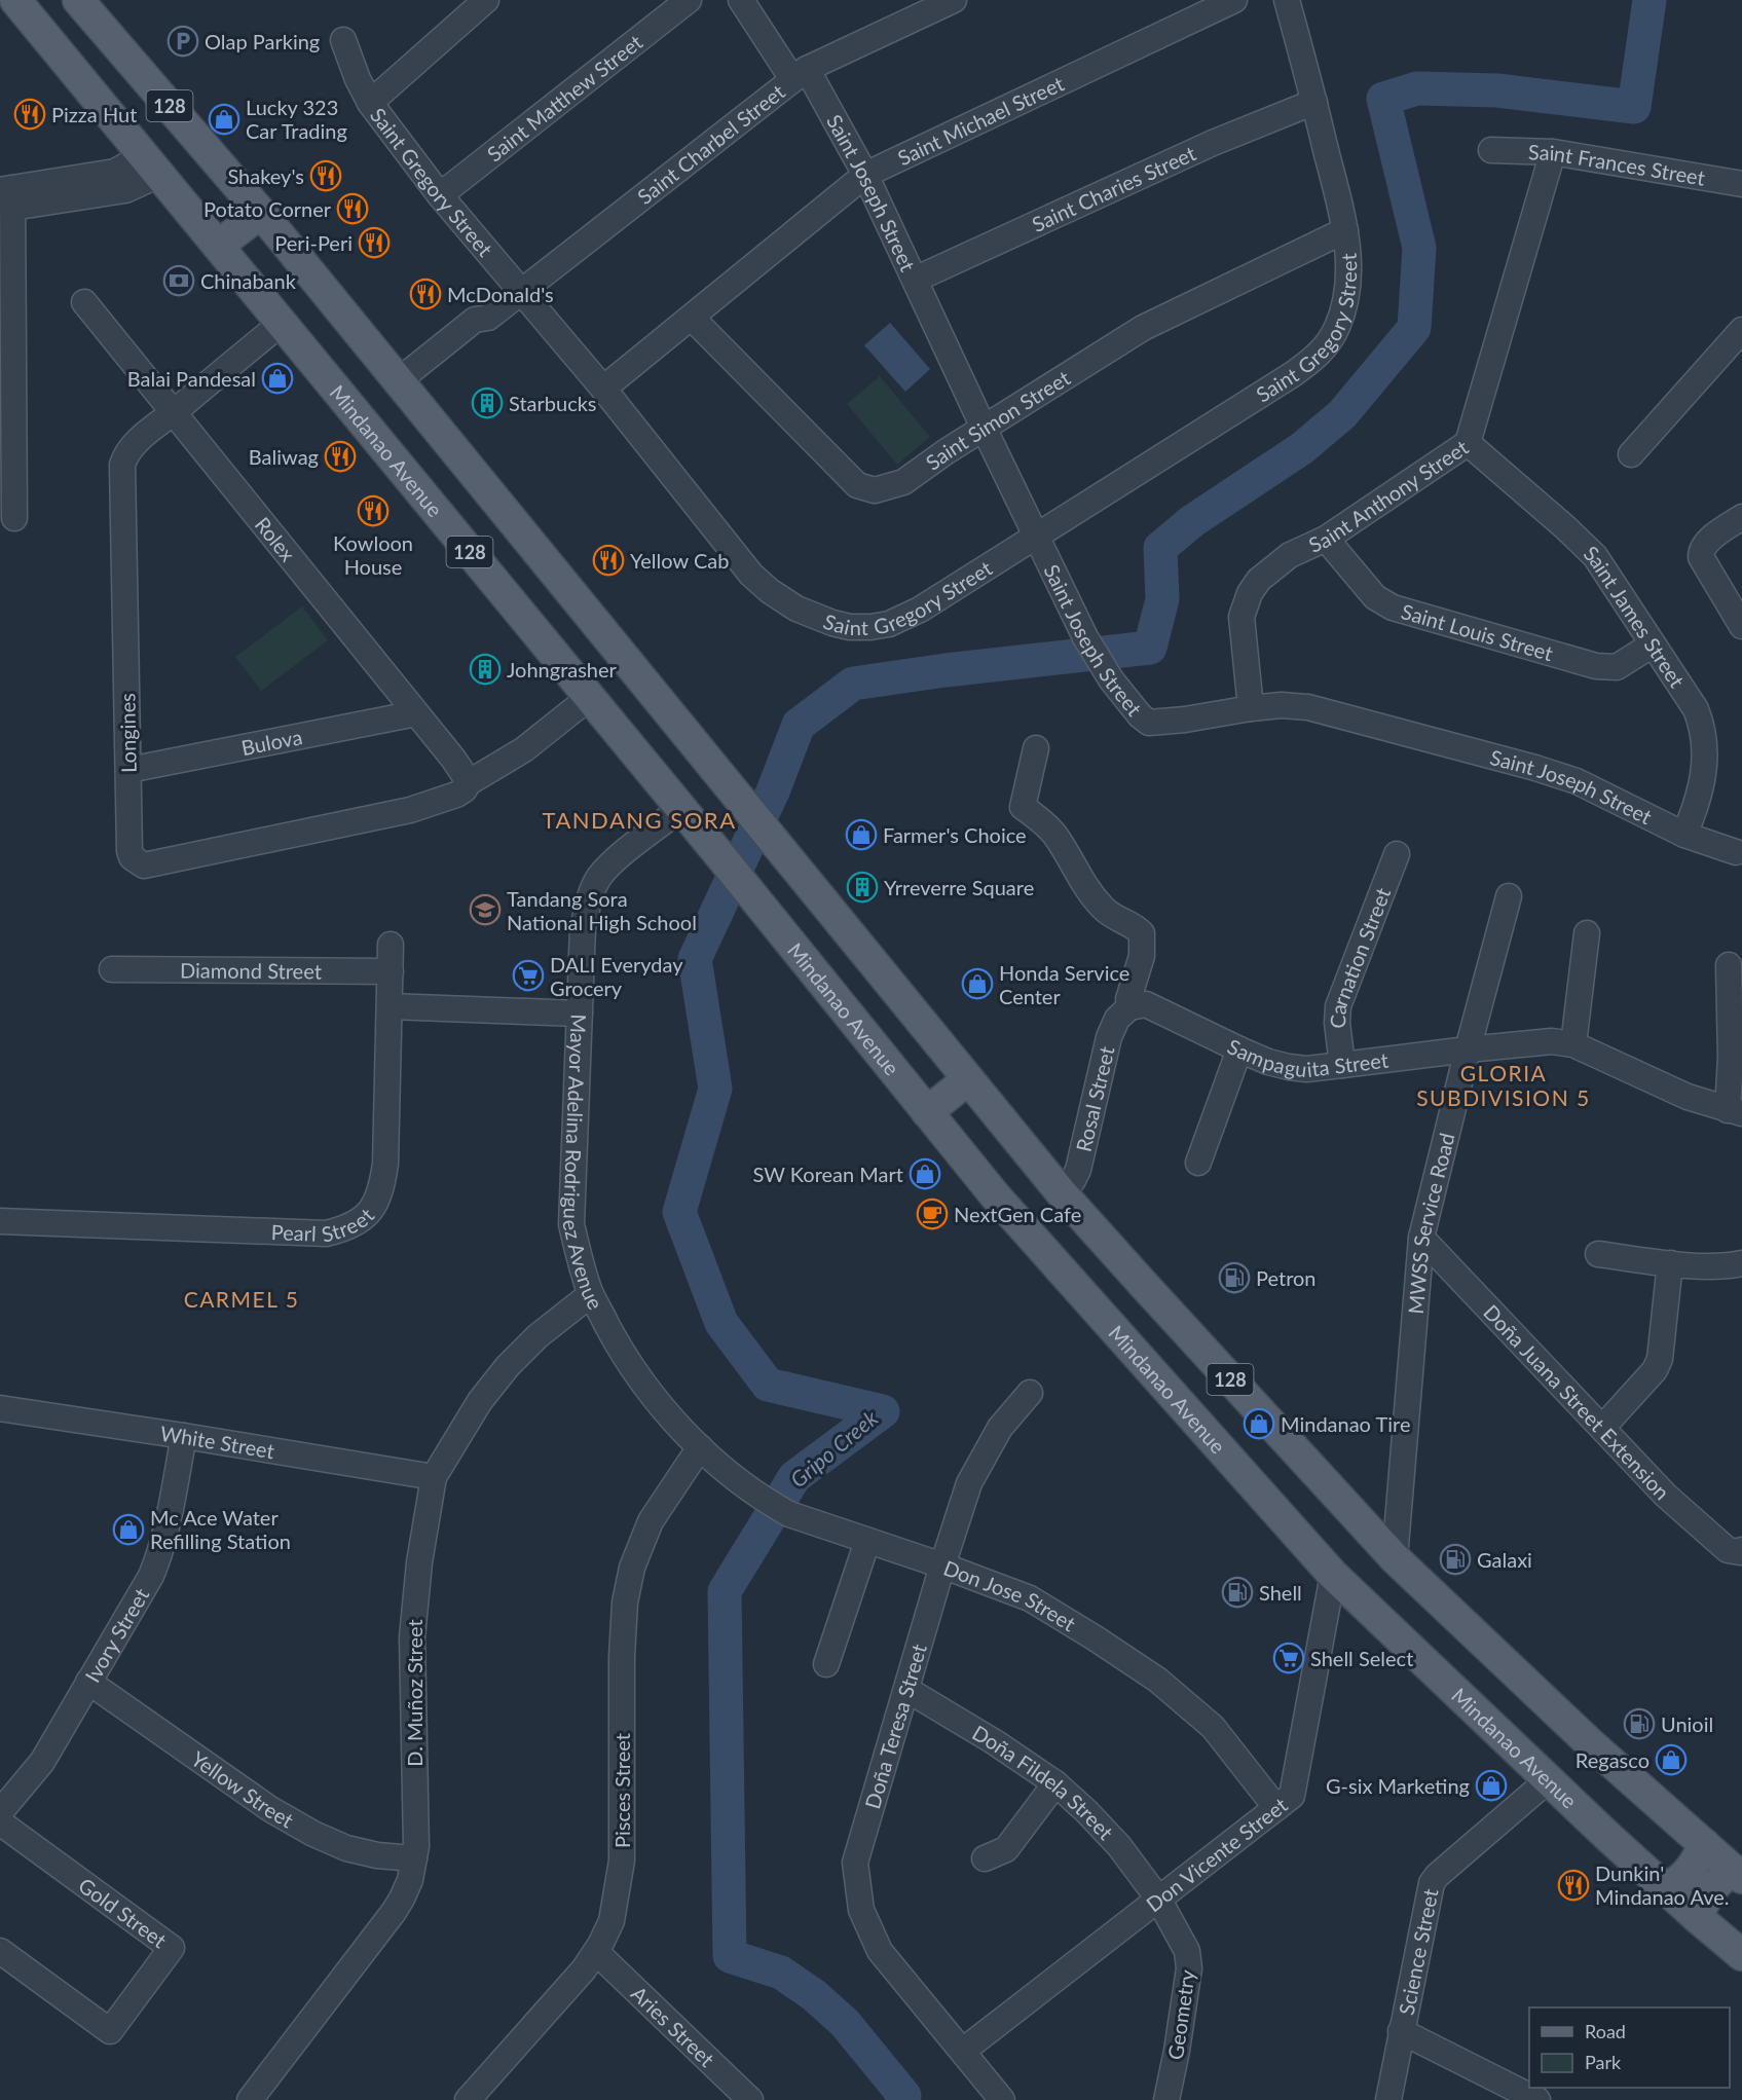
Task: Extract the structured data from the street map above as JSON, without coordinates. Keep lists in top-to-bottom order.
{
  "streets": {
    "main road": ["128", "Mindanao Avenue"],
    "street": [
      "Saint Matthew Street",
      "Saint Michael Street",
      "Saint Charbel Street",
      "Saint Frances Street",
      "Saint Gregory Street",
      "Saint Charies Street",
      "Saint Joseph Street",
      "Saint Simon Street",
      "Saint Anthony Street",
      "Rolex",
      "Saint James Street",
      "Saint Louis Street",
      "Longines",
      "Bulova",
      "Carnation Street",
      "Diamond Street",
      "Sampaguita Street",
      "Rosal Street",
      "Mayor Adelina Rodriguez Avenue",
      "Pearl Street",
      "MWSS Service Road",
      "Doña Juana Street Extension",
      "White Street",
      "Don Jose Street",
      "Ivory Street",
      "D. Muñoz Street",
      "Doña Teresa Street",
      "Doña Fildela Street",
      "Yellow Street",
      "Pisces Street",
      "Don Vicente Street",
      "Gold Street",
      "Science Street",
      "Geometry",
      "Aries Street"
    ]
  },
  "crossings": [
    ["Saint Matthew Street", "Saint Gregory Street"],
    ["128", "Saint Charbel Street"],
    ["128", "Rosal Street"],
    ["128", "MWSS Service Road"],
    ["Saint Michael Street", "Saint Gregory Street"],
    ["Saint Michael Street", "Saint Joseph Street"],
    ["Saint Michael Street", "Saint Simon Street"],
    ["Saint Charbel Street", "Saint Gregory Street"],
    ["Saint Charbel Street", "Saint Joseph Street"],
    ["Saint Frances Street", "Saint Anthony Street"],
    ["Saint Gregory Street", "Saint Charies Street"],
    ["Saint Gregory Street", "Saint Joseph Street"],
    ["Saint Gregory Street", "Saint Simon Street"],
    ["Saint Charies Street", "Saint Joseph Street"],
    ["Saint Joseph Street", "Saint Simon Street"],
    ["Saint Joseph Street", "Saint Anthony Street"],
    ["Saint Joseph Street", "Saint James Street"],
    ["Mindanao Avenue", "Longines"],
    ["Mindanao Avenue", "Mayor Adelina Rodriguez Avenue"],
    ["Mindanao Avenue", "Don Vicente Street"],
    ["Mindanao Avenue", "Science Street"],
    ["Saint Anthony Street", "Saint James Street"],
    ["Saint Anthony Street", "Saint Louis Street"],
    ["Rolex", "Longines"],
    ["Rolex", "Bulova"],
    ["Saint James Street", "Saint Louis Street"],
    ["Longines", "Bulova"],
    ["Carnation Street", "Sampaguita Street"],
    ["Diamond Street", "Pearl Street"],
    ["Sampaguita Street", "Rosal Street"],
    ["Sampaguita Street", "MWSS Service Road"],
    ["Mayor Adelina Rodriguez Avenue", "Don Jose Street"],
    ["Mayor Adelina Rodriguez Avenue", "D. Muñoz Street"],
    ["Mayor Adelina Rodriguez Avenue", "Pisces Street"],
    ["MWSS Service Road", "Doña Juana Street Extension"],
    ["White Street", "Ivory Street"],
    ["White Street", "D. Muñoz Street"],
    ["Don Jose Street", "Doña Teresa Street"],
    ["Don Jose Street", "Pisces Street"],
    ["Don Jose Street", "Don Vicente Street"],
    ["Ivory Street", "Yellow Street"],
    ["D. Muñoz Street", "Yellow Street"],
    ["Doña Teresa Street", "Doña Fildela Street"],
    ["Doña Teresa Street", "Don Vicente Street"],
    ["Doña Fildela Street", "Don Vicente Street"],
    ["Doña Fildela Street", "Geometry"],
    ["Pisces Street", "Aries Street"],
    ["Don Vicente Street", "Geometry"]
  ],
  "districts": ["TANDANG SORA", "GLORIA SUBDIVISION 5", "CARMEL 5"],
  "water": ["Gripo Creek"],
  "places": {
    "parking": ["Olap Parking"],
    "restaurant": [
      "Pizza Hut",
      "Shakey's",
      "Potato Corner",
      "Peri-Peri",
      "McDonald's",
      "Baliwag",
      "Kowloon House",
      "Yellow Cab",
      "Dunkin' Mindanao Ave."
    ],
    "shop": [
      "Lucky 323 Car Trading",
      "Balai Pandesal",
      "Farmer's Choice",
      "Honda Service Center",
      "SW Korean Mart",
      "Mindanao Tire",
      "Mc Ace Water Refilling Station",
      "Regasco",
      "G-six Marketing"
    ],
    "bank": ["Chinabank"],
    "building": ["Starbucks", "Johngrasher", "Yrreverre Square"],
    "school or university": ["Tandang Sora National High School"],
    "supermarket": ["DALI Everyday Grocery", "Shell Select"],
    "cafe": ["NextGen Cafe"],
    "fuel station": [
      "Petron",
      "Galaxi",
      "Shell",
      "Unioil"
    ]
  },
  "legend": ["Road", "Park"]
}
